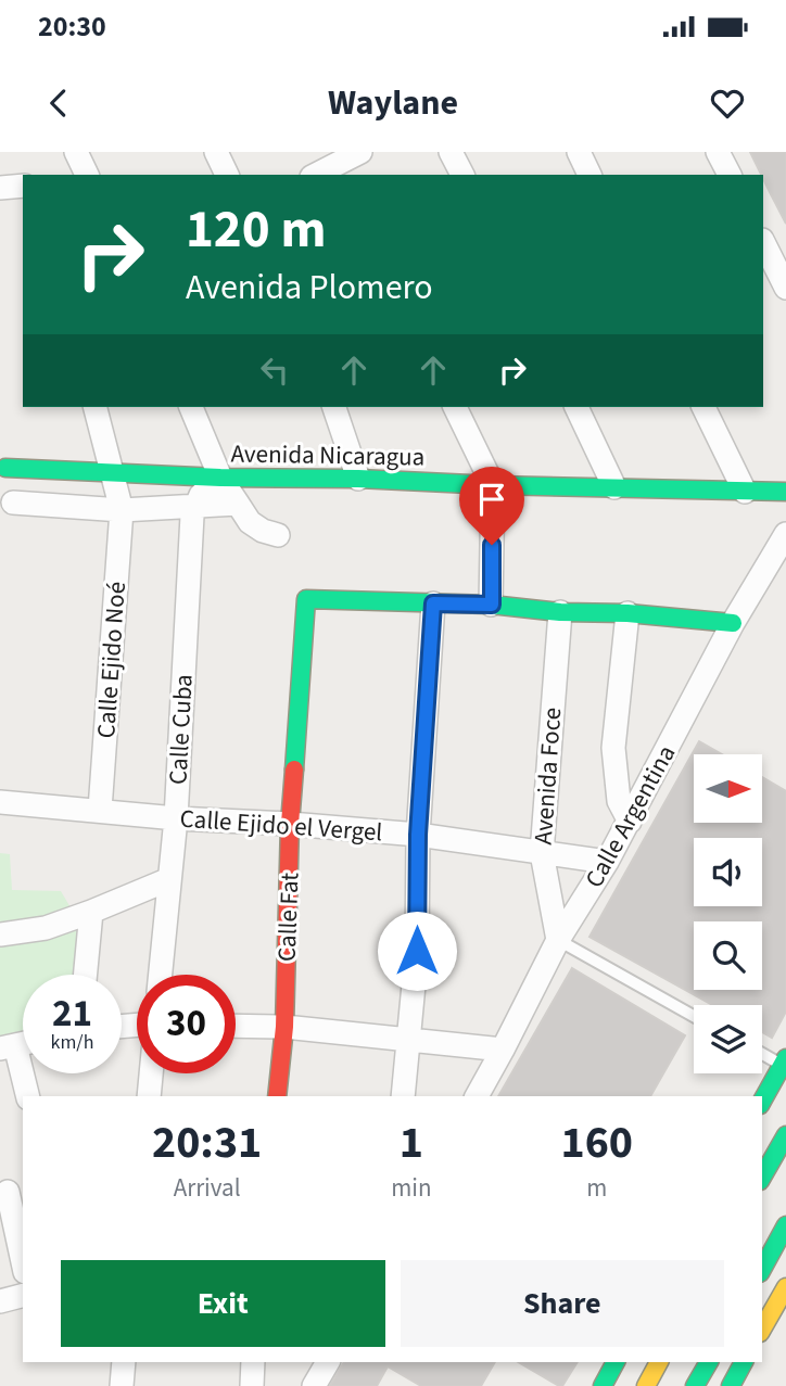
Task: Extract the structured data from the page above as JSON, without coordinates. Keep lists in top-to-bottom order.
{
  "streets": {
    "street": [
      "Avenida Nicaragua",
      "Calle Ejido Noé",
      "Calle Cuba",
      "Avenida Foce",
      "Calle Argentina",
      "Calle Ejido el Vergel",
      "Calle Fat"
    ]
  },
  "crossings": [
    ["Avenida Nicaragua", "Calle Ejido Noé"],
    ["Calle Ejido Noé", "Calle Ejido el Vergel"],
    ["Calle Cuba", "Calle Ejido el Vergel"],
    ["Avenida Foce", "Calle Argentina"],
    ["Avenida Foce", "Calle Ejido el Vergel"],
    ["Calle Argentina", "Calle Ejido el Vergel"],
    ["Calle Ejido el Vergel", "Calle Fat"]
  ],
  "north": "right",
  "page": {
    "status": "20:30",
    "header": "Waylane",
    "turn": ["120 m", "Avenida Plomero"],
    "speed": "21 km/h",
    "limit": "30",
    "eta": [
      "20:31",
      "Arrival",
      "1",
      "min",
      "160",
      "m"
    ],
    "buttons": ["Exit", "Share"]
  }
}
